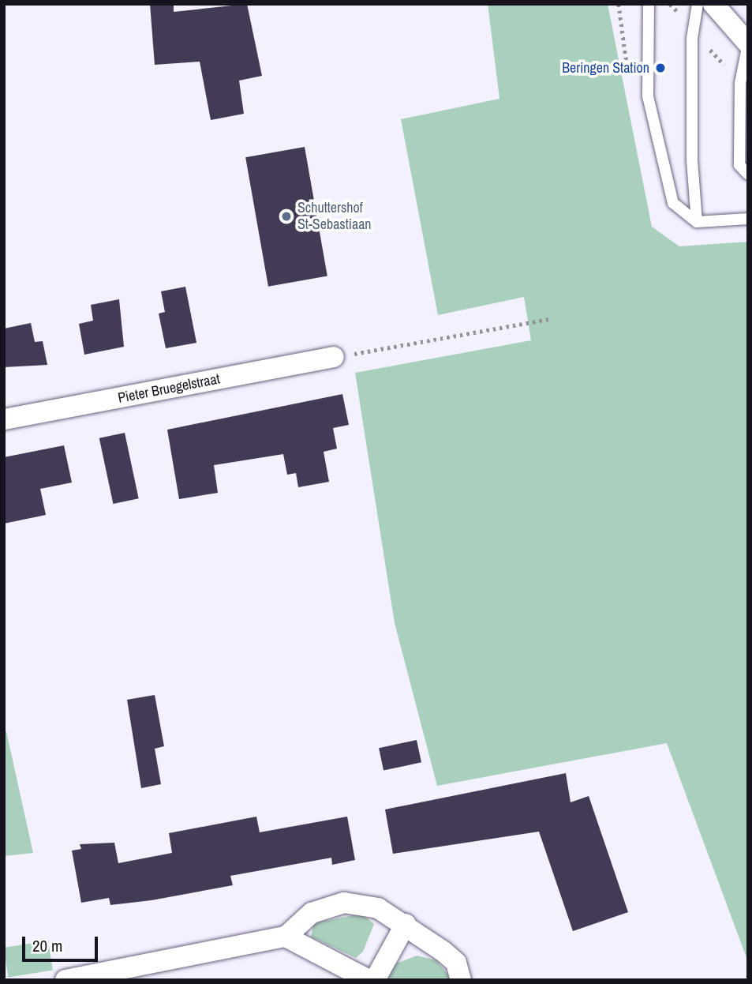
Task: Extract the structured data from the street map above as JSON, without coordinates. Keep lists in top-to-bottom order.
{
  "streets": {
    "street": ["Pieter Bruegelstraat"]
  },
  "places": ["Beringen Station", "Schuttershof St-Sebastiaan"],
  "scale_bar": "20 m"
}
